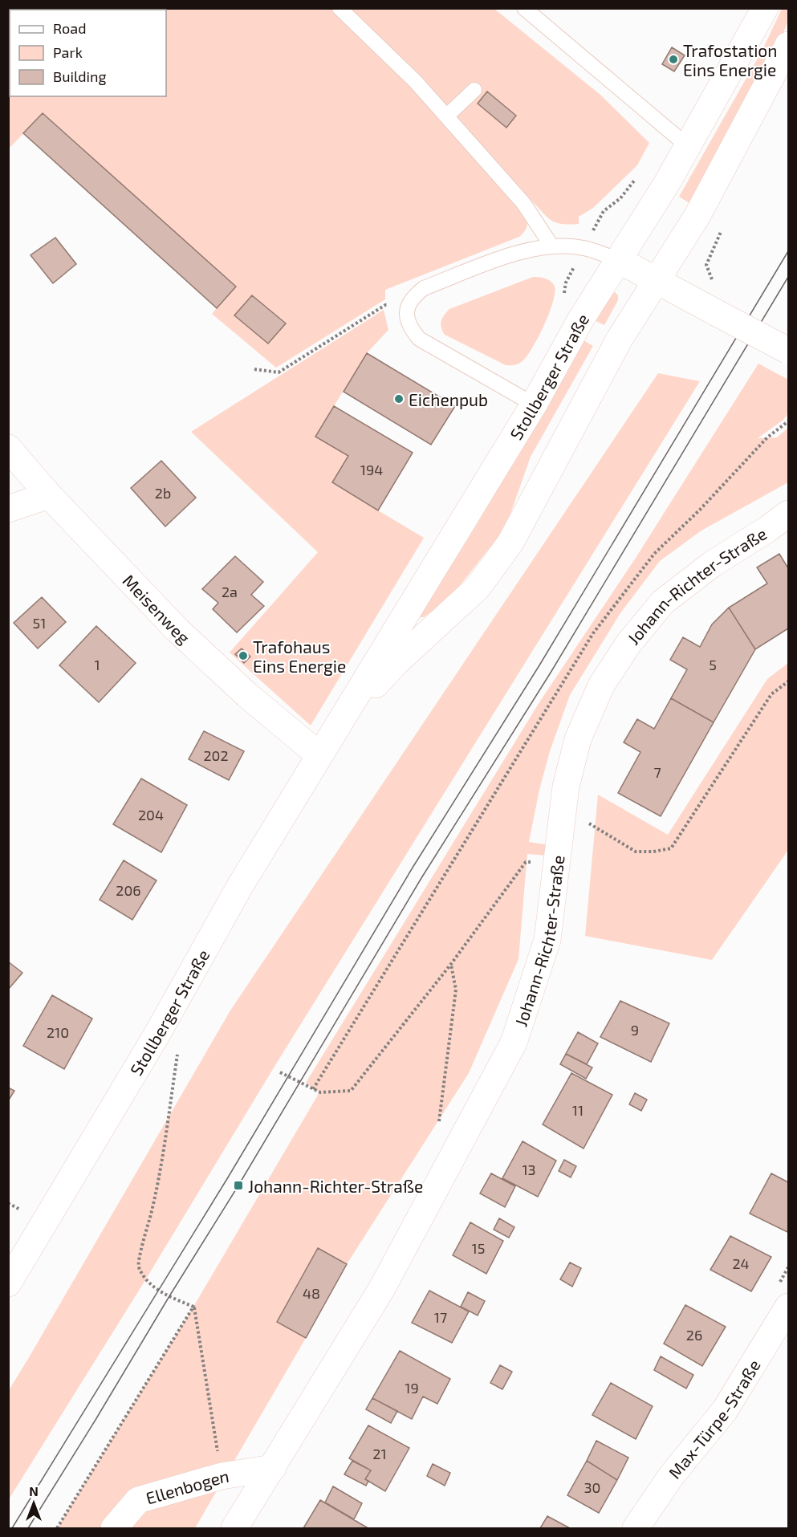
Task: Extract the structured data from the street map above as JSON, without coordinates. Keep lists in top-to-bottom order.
{
  "streets": {
    "street": [
      "Stollberger Straße",
      "Johann-Richter-Straße",
      "Meisenweg",
      "Max-Türpe-Straße",
      "Ellenbogen"
    ]
  },
  "crossings": [
    ["Stollberger Straße", "Meisenweg"],
    ["Johann-Richter-Straße", "Ellenbogen"]
  ],
  "places": {
    "other": ["Trafostation Eins Energie", "Eichenpub", "Trafohaus Eins Energie"],
    "transit": ["Johann-Richter-Straße"]
  },
  "house_numbers": [
    "194",
    "2b",
    "2a",
    "51",
    "1",
    "5",
    "202",
    "7",
    "204",
    "206",
    "9",
    "210",
    "11",
    "13",
    "15",
    "24",
    "48",
    "17",
    "26",
    "19",
    "21",
    "30"
  ],
  "legend": ["Road", "Park", "Building"],
  "north": "top"
}
